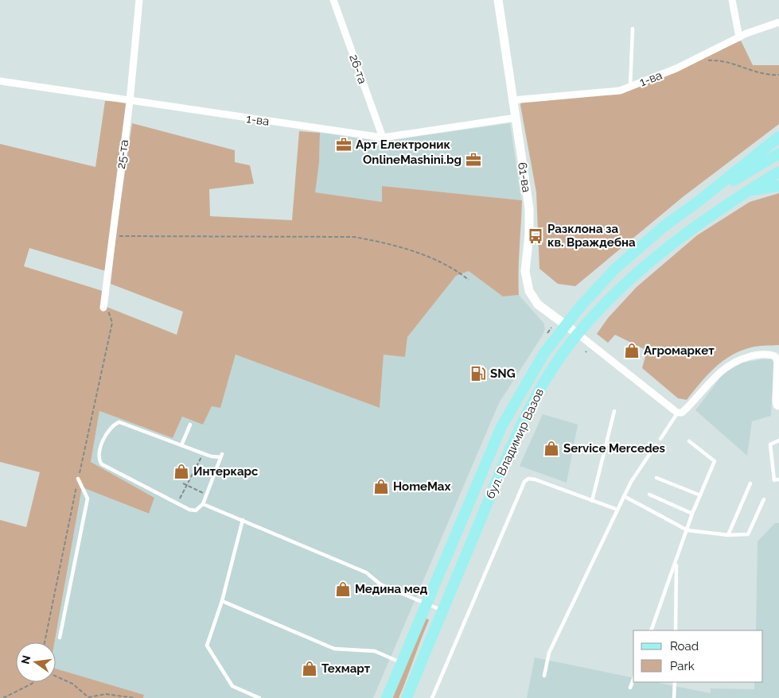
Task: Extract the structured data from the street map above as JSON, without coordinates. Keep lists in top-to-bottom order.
{
  "streets": {
    "main road": ["бул. Владимир Вазов"],
    "street": [
      "26-та",
      "1-ва",
      "25-та",
      "61-ва"
    ]
  },
  "crossings": [
    ["26-та", "1-ва"],
    ["1-ва", "25-та"],
    ["1-ва", "61-ва"],
    ["61-ва", "бул. Владимир Вазов"]
  ],
  "places": {
    "office": ["Арт Електроник", "ОnlineMashini.bg"],
    "bus stop": ["Разклона за кв. Враждебна"],
    "shop": [
      "Агромаркет",
      "Service Mercedes",
      "Интеркарс",
      "HomeMax",
      "Медина мед",
      "Техмарт"
    ],
    "fuel station": ["SNG"]
  },
  "legend": ["Road", "Park"],
  "north": "left"
}
